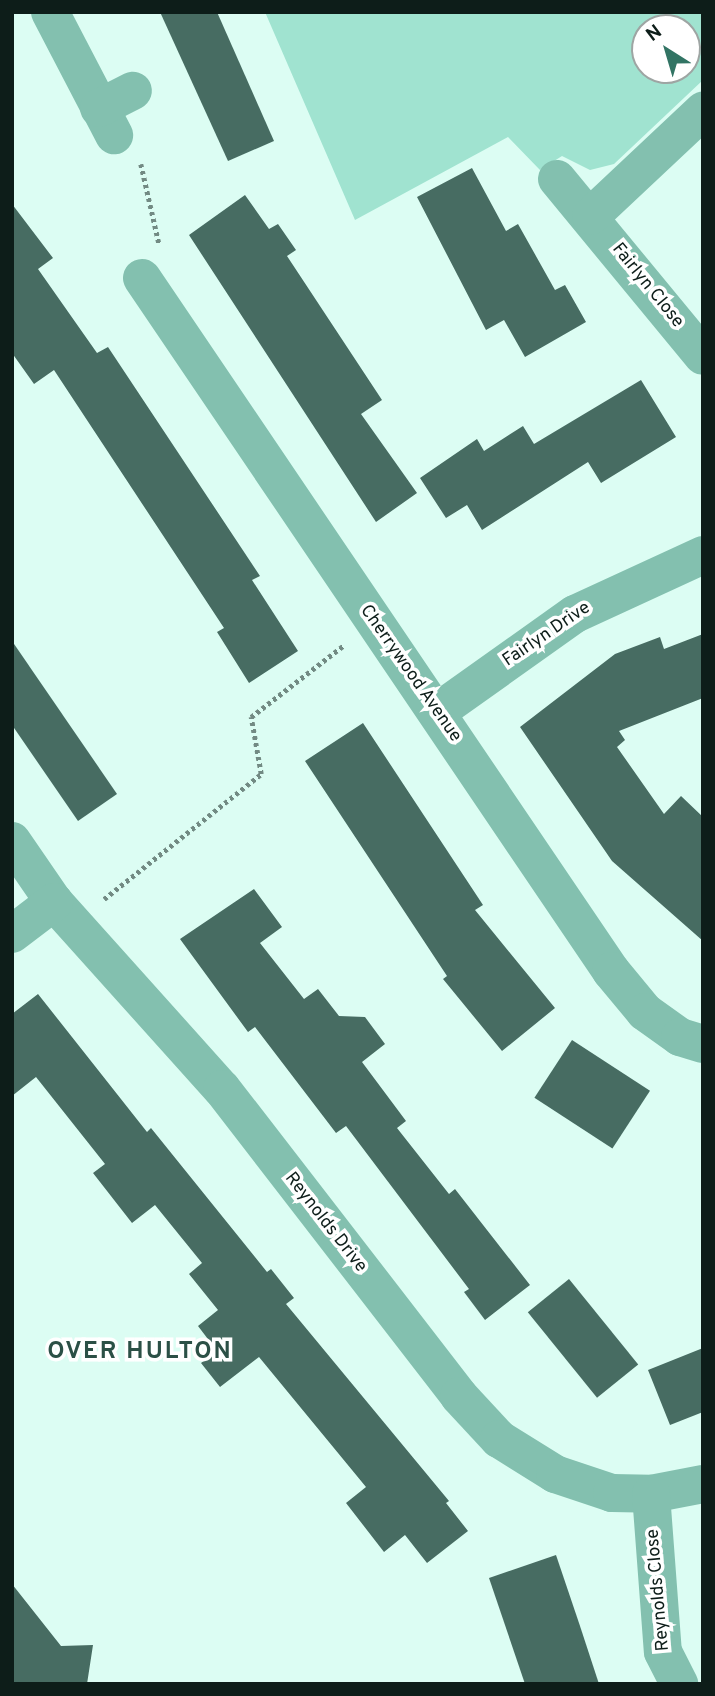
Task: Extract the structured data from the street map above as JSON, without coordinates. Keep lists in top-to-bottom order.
{
  "streets": {
    "street": [
      "Fairlyn Close",
      "Fairlyn Drive",
      "Cherrywood Avenue",
      "Reynolds Drive",
      "Reynolds Close"
    ]
  },
  "crossings": [
    ["Fairlyn Drive", "Cherrywood Avenue"],
    ["Reynolds Drive", "Reynolds Close"]
  ],
  "districts": ["OVER HULTON"],
  "north": "top left"
}
